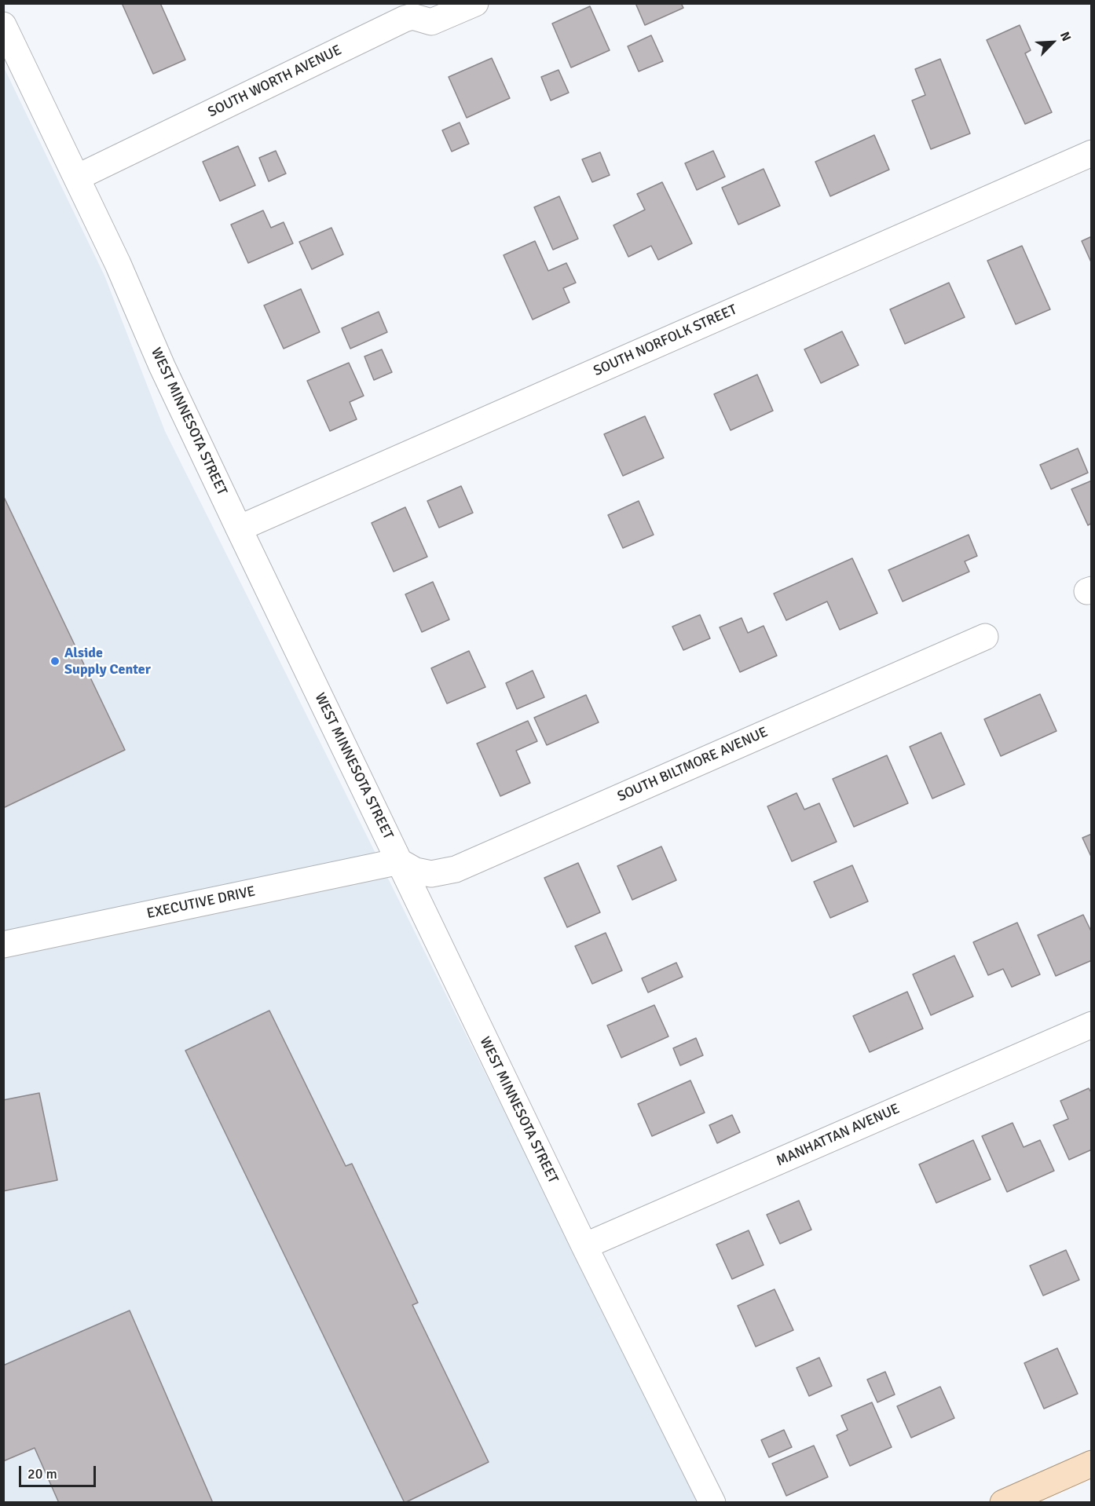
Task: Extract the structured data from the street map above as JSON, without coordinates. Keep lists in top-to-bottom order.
{
  "streets": {
    "street": [
      "SOUTH WORTH AVENUE",
      "SOUTH NORFOLK STREET",
      "WEST MINNESOTA STREET",
      "SOUTH BILTMORE AVENUE",
      "EXECUTIVE DRIVE",
      "MANHATTAN AVENUE"
    ]
  },
  "crossings": [
    ["SOUTH WORTH AVENUE", "WEST MINNESOTA STREET"],
    ["SOUTH NORFOLK STREET", "WEST MINNESOTA STREET"],
    ["WEST MINNESOTA STREET", "SOUTH BILTMORE AVENUE"],
    ["WEST MINNESOTA STREET", "EXECUTIVE DRIVE"],
    ["WEST MINNESOTA STREET", "MANHATTAN AVENUE"],
    ["SOUTH BILTMORE AVENUE", "EXECUTIVE DRIVE"]
  ],
  "places": ["Alside Supply Center"],
  "scale_bar": "20 m",
  "north": "top right"
}
